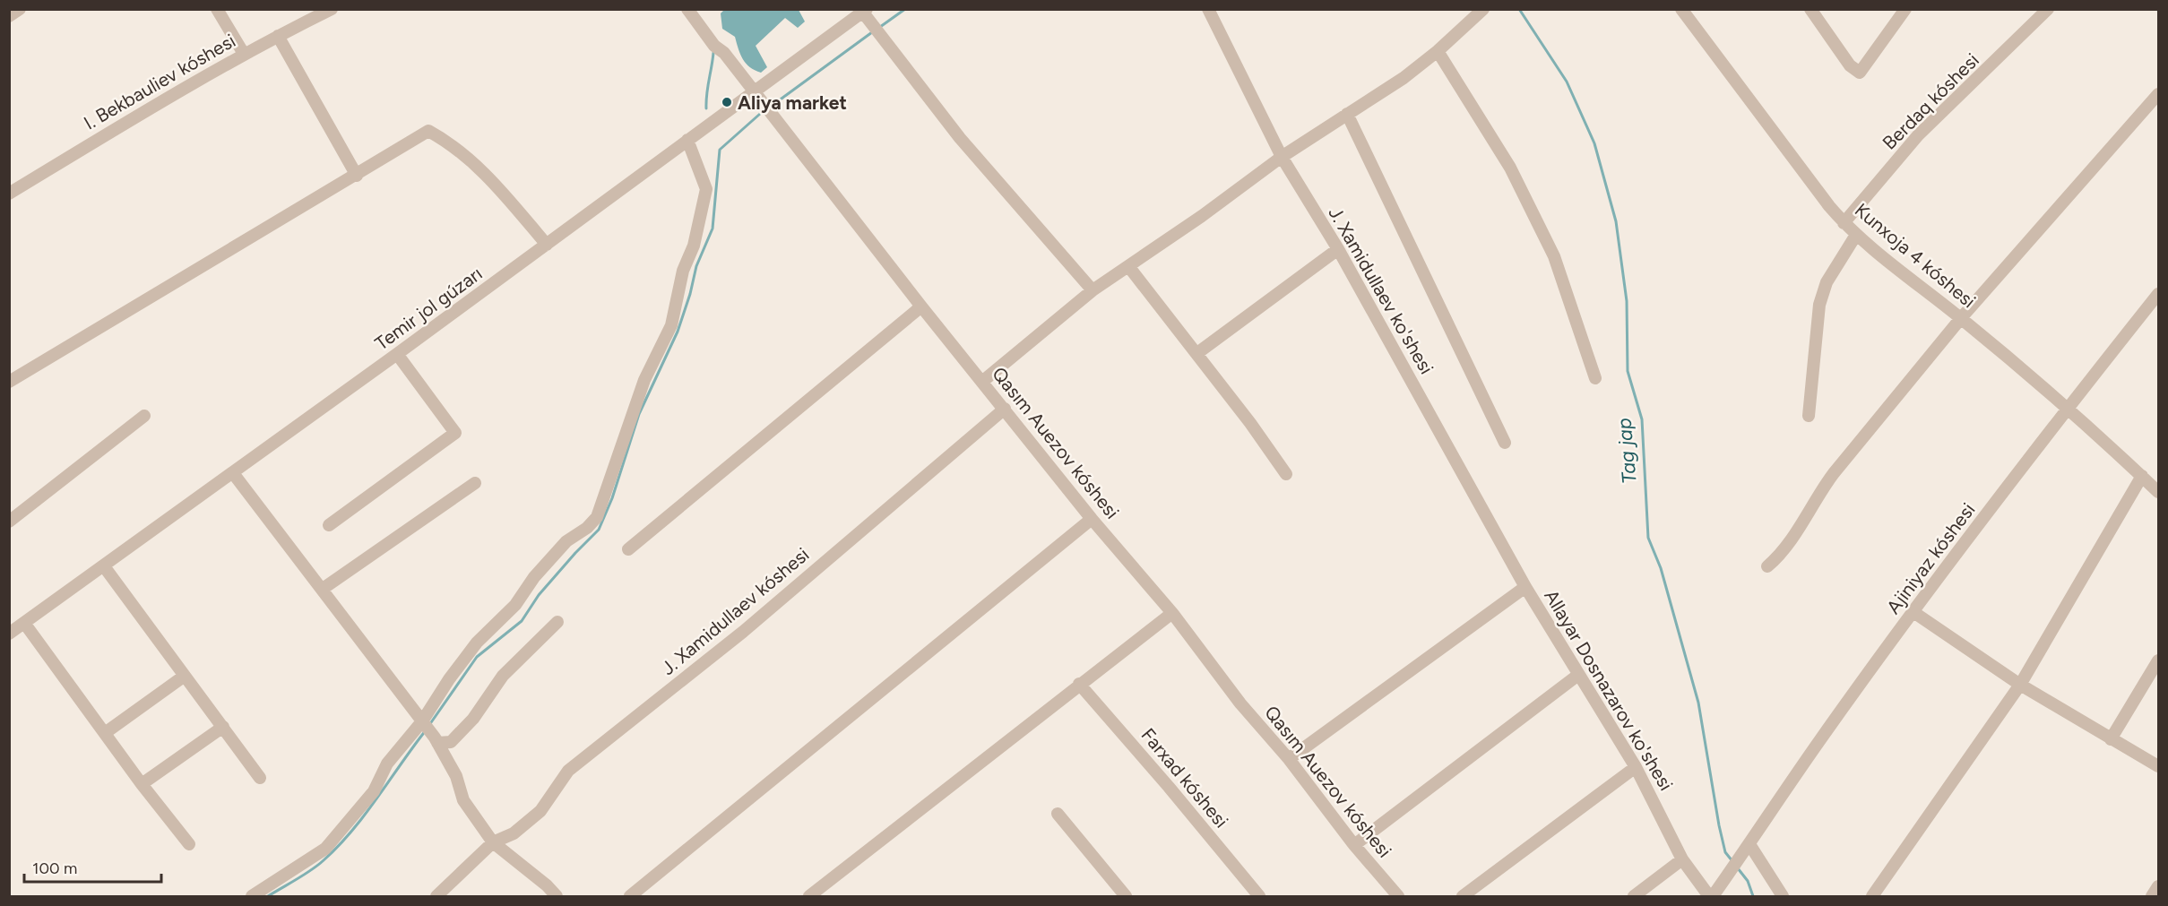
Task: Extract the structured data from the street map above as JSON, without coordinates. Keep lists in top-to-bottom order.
{
  "streets": {
    "street": [
      "I. Bekbauliev kóshesi",
      "Berdaq kóshesi",
      "Kunxoja 4 kóshesi",
      "J. Xamidullaev ko'shesi",
      "Temir jol gúzarı",
      "Qasım Auezov kóshesi",
      "Ajiniyaz kóshesi",
      "J. Xamidullaev kóshesi",
      "Allayar Dosnazarov ko'shesi",
      "Farxad kóshesi"
    ]
  },
  "crossings": [
    ["Berdaq kóshesi", "Kunxoja 4 kóshesi"],
    ["Kunxoja 4 kóshesi", "Ajiniyaz kóshesi"],
    ["J. Xamidullaev ko'shesi", "Allayar Dosnazarov ko'shesi"],
    ["Temir jol gúzarı", "Qasım Auezov kóshesi"],
    ["Qasım Auezov kóshesi", "J. Xamidullaev kóshesi"],
    ["Qasım Auezov kóshesi", "Allayar Dosnazarov ko'shesi"],
    ["Ajiniyaz kóshesi", "Allayar Dosnazarov ko'shesi"]
  ],
  "water": ["Tag jap"],
  "places": ["Aliya market"],
  "scale_bar": "100 m"
}
